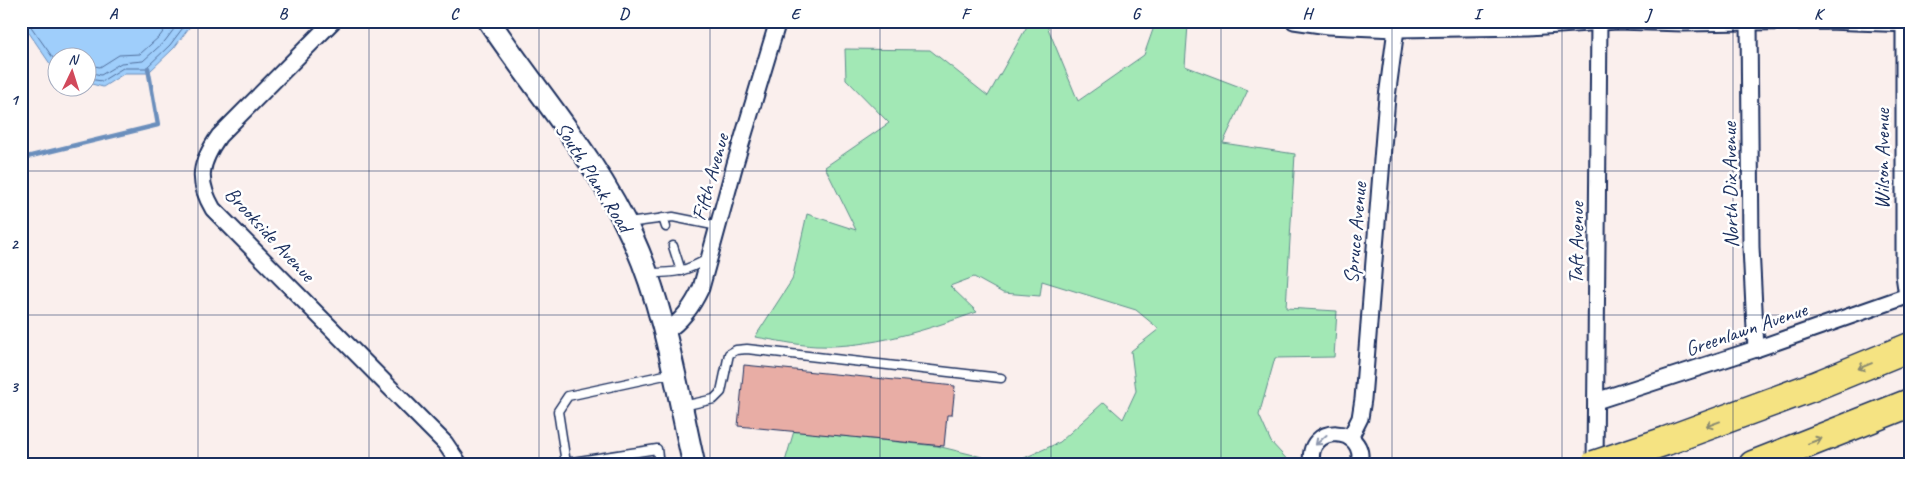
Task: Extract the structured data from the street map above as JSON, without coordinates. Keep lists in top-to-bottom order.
{
  "streets": {
    "main road": ["South Plank Road"],
    "street": [
      "Wilson Avenue",
      "Fifth Avenue",
      "North Dix Avenue",
      "Spruce Avenue",
      "Brookside Avenue",
      "Taft Avenue",
      "Greenlawn Avenue"
    ]
  },
  "crossings": [
    ["Wilson Avenue", "Greenlawn Avenue"],
    ["South Plank Road", "Fifth Avenue"],
    ["North Dix Avenue", "Greenlawn Avenue"],
    ["Taft Avenue", "Greenlawn Avenue"]
  ],
  "north": "top",
  "grid": {
    "columns": [
      "A",
      "B",
      "C",
      "D",
      "E",
      "F",
      "G",
      "H",
      "I",
      "J",
      "K"
    ],
    "rows": ["1", "2", "3"]
  }
}
